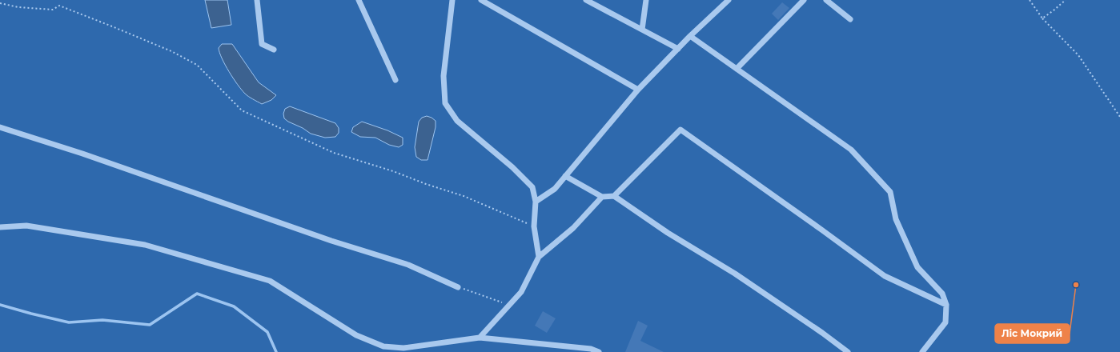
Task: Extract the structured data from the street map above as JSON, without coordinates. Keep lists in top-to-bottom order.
{
  "places": ["Ліс Мокрий"]
}
